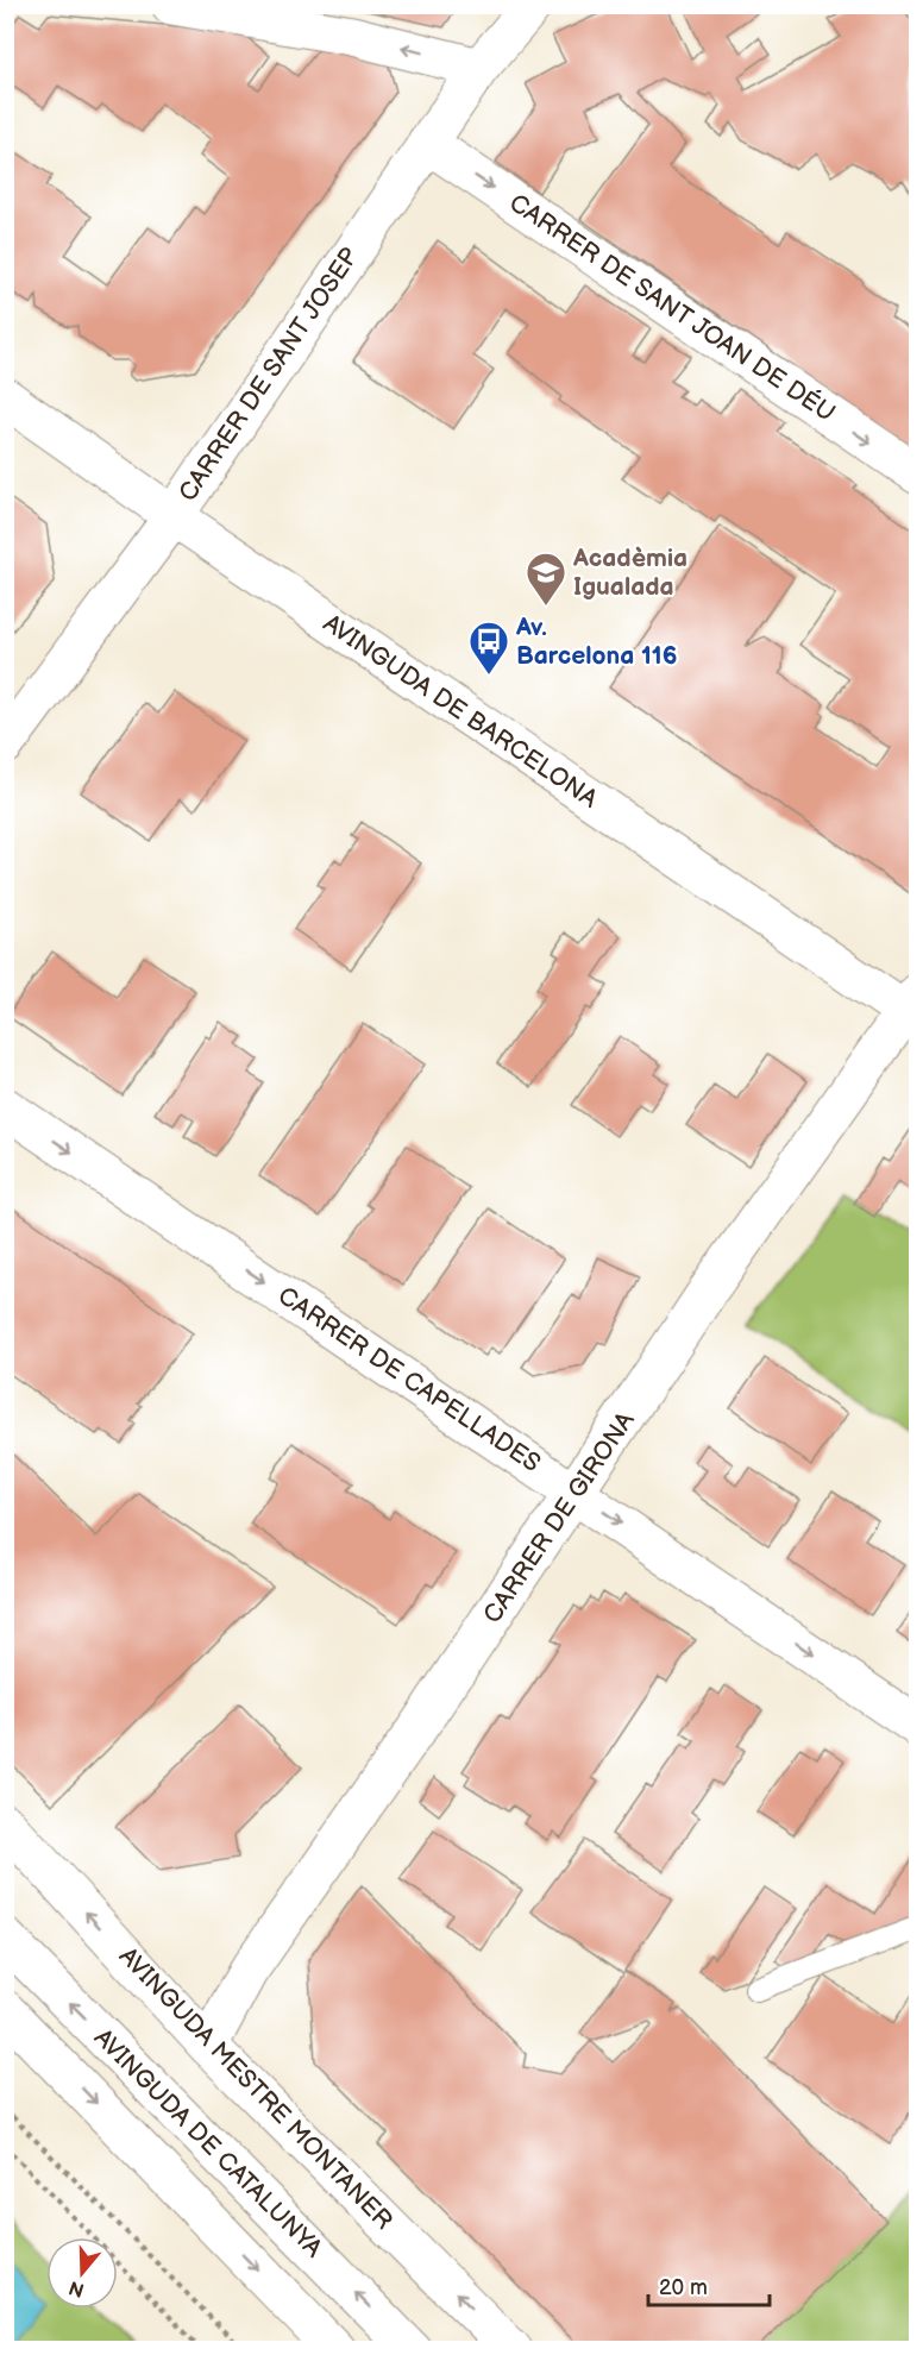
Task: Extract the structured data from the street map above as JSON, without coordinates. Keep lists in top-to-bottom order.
{
  "streets": {
    "street": [
      "CARRER DE SANT JOAN DE DÉU",
      "CARRER DE SANT JOSEP",
      "AVINGUDA DE BARCELONA",
      "CARRER DE CAPELLADES",
      "CARRER DE GIRONA",
      "AVINGUDA MESTRE MONTANER",
      "AVINGUDA DE CATALUNYA"
    ]
  },
  "crossings": [
    ["CARRER DE SANT JOAN DE DÉU", "CARRER DE SANT JOSEP"],
    ["CARRER DE SANT JOSEP", "AVINGUDA DE BARCELONA"],
    ["AVINGUDA DE BARCELONA", "CARRER DE GIRONA"],
    ["CARRER DE CAPELLADES", "CARRER DE GIRONA"],
    ["CARRER DE GIRONA", "AVINGUDA MESTRE MONTANER"]
  ],
  "one_way": ["CARRER DE SANT JOAN DE DÉU", "CARRER DE CAPELLADES", "AVINGUDA MESTRE MONTANER"],
  "places": {
    "school or university": ["Acadèmia Igualada"],
    "bus stop": ["Av. Barcelona 116"]
  },
  "scale_bar": "20 m",
  "north": "bottom"
}
